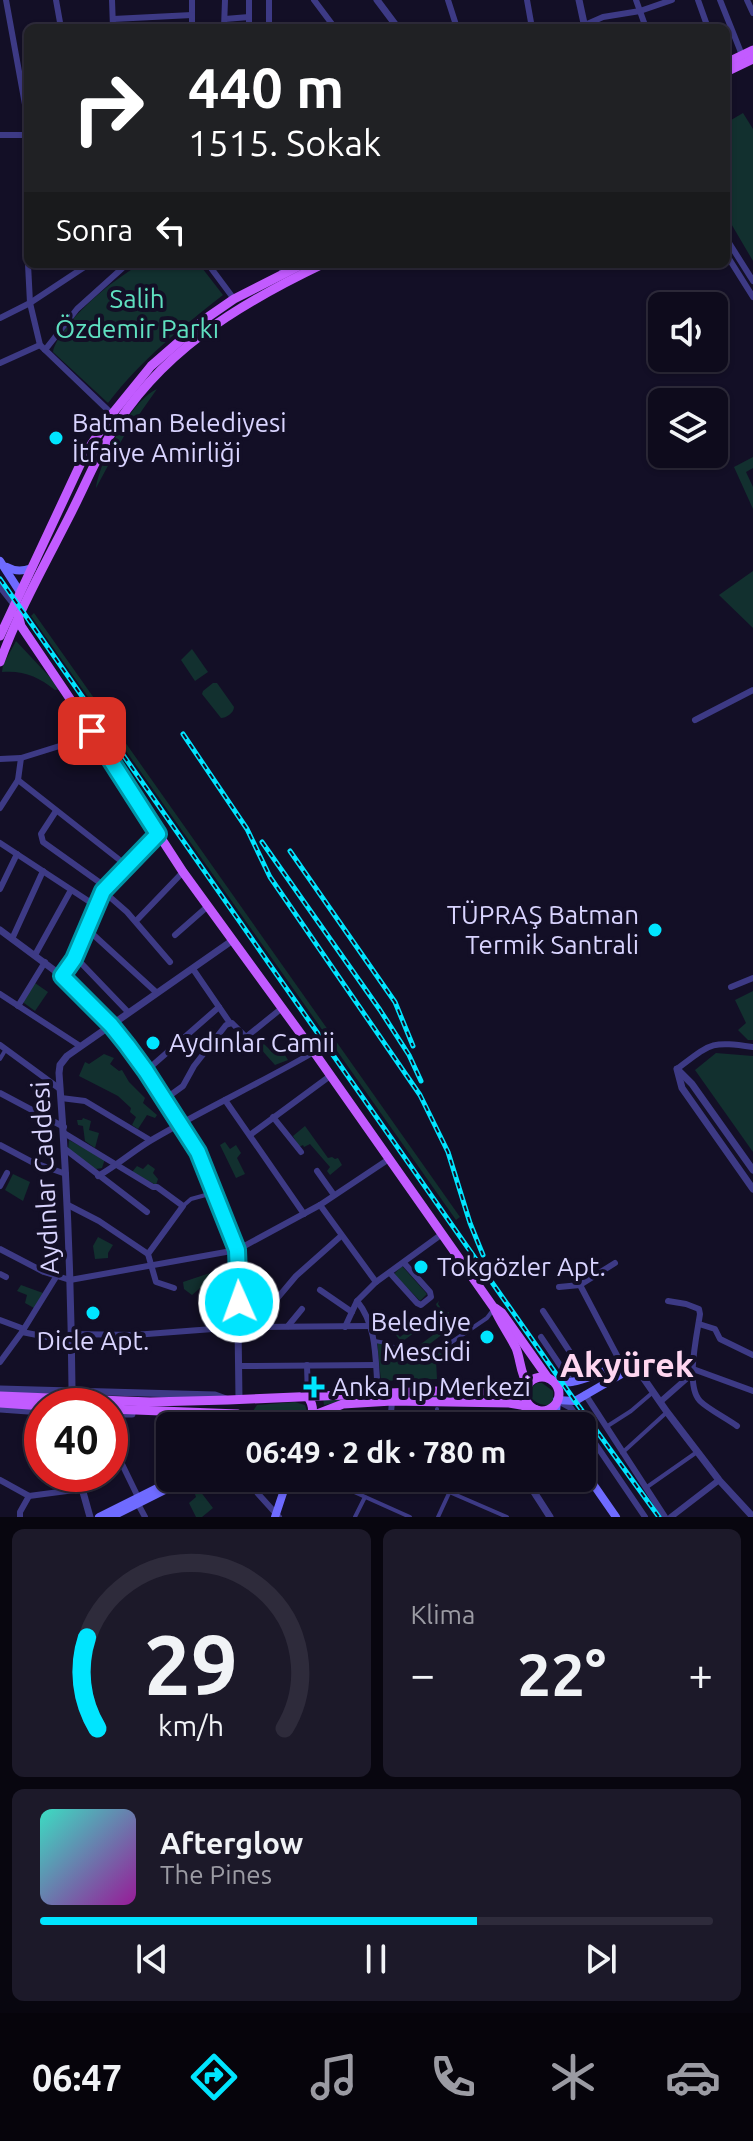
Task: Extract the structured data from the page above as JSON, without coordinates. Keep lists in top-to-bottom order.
{
  "streets": {
    "street": ["Aydınlar Caddesi"]
  },
  "districts": ["Akyürek"],
  "parks": ["Salih Özdemir Parkı"],
  "places": {
    "other": [
      "Batman Belediyesi İtfaiye Amirliği",
      "TÜPRAŞ Batman Termik Santrali",
      "Aydınlar Camii",
      "Tokgözler Apt.",
      "Dicle Apt.",
      "Belediye Mescidi"
    ],
    "health": ["Anka Tıp Merkezi"]
  },
  "page": {
    "turn": ["440 m", "1515. Sokak"],
    "then": "Sonra",
    "limit": "40",
    "trip": "06:49 · 2 dk · 780 m",
    "tile": "Klima",
    "heat": ["−", "22°", "+"],
    "song": ["Afterglow", "The Pines"],
    "tabs": "06:47",
    "gauge": ["29", "km/h"]
  }
}
